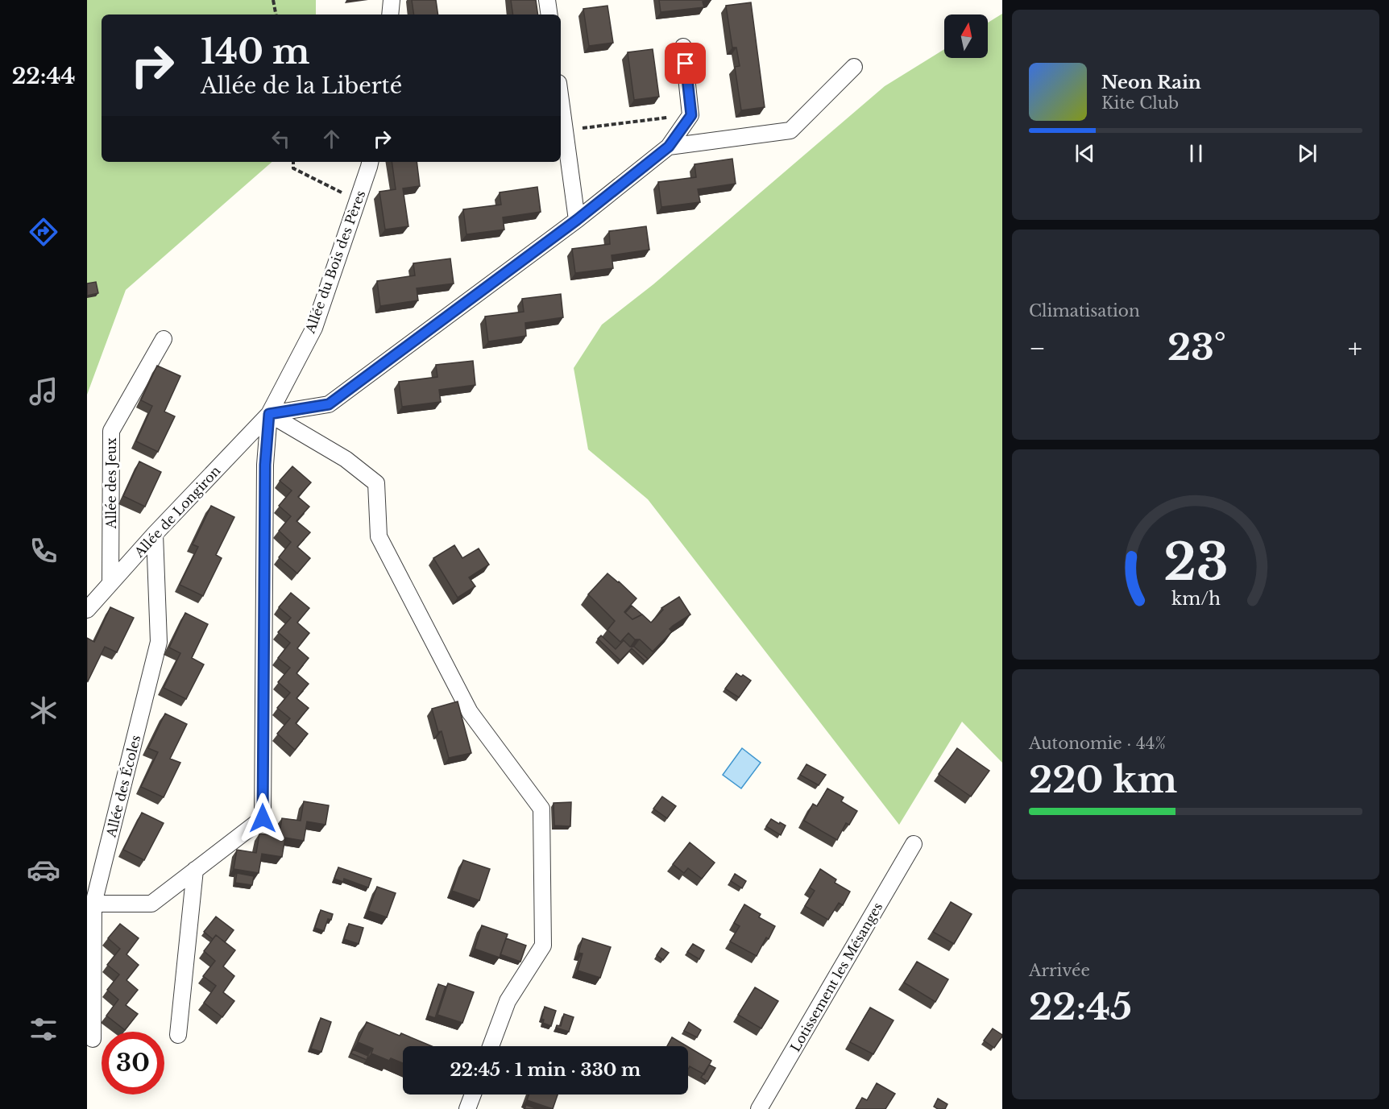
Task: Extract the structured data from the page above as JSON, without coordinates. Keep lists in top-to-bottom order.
{
  "streets": {
    "street": [
      "Allée du Bois des Pères",
      "Allée des Jeux",
      "Allée de Longiron",
      "Allée des Écoles",
      "Lotissement les Mésanges"
    ]
  },
  "crossings": [
    ["Allée du Bois des Pères", "Allée de Longiron"],
    ["Allée des Jeux", "Allée de Longiron"],
    ["Allée de Longiron", "Allée des Écoles"]
  ],
  "north": "top",
  "page": {
    "tabs": "22:44",
    "turn": ["140 m", "Allée de la Liberté"],
    "song": ["Neon Rain", "Kite Club"],
    "tile": [
      "Climatisation",
      ["Autonomie · 44%", "220 km"],
      ["Arrivée", "22:45"]
    ],
    "heat": ["−", "23°", "+"],
    "limit": "30",
    "trip": "22:45 · 1 min · 330 m",
    "gauge": ["23", "km/h"]
  }
}
